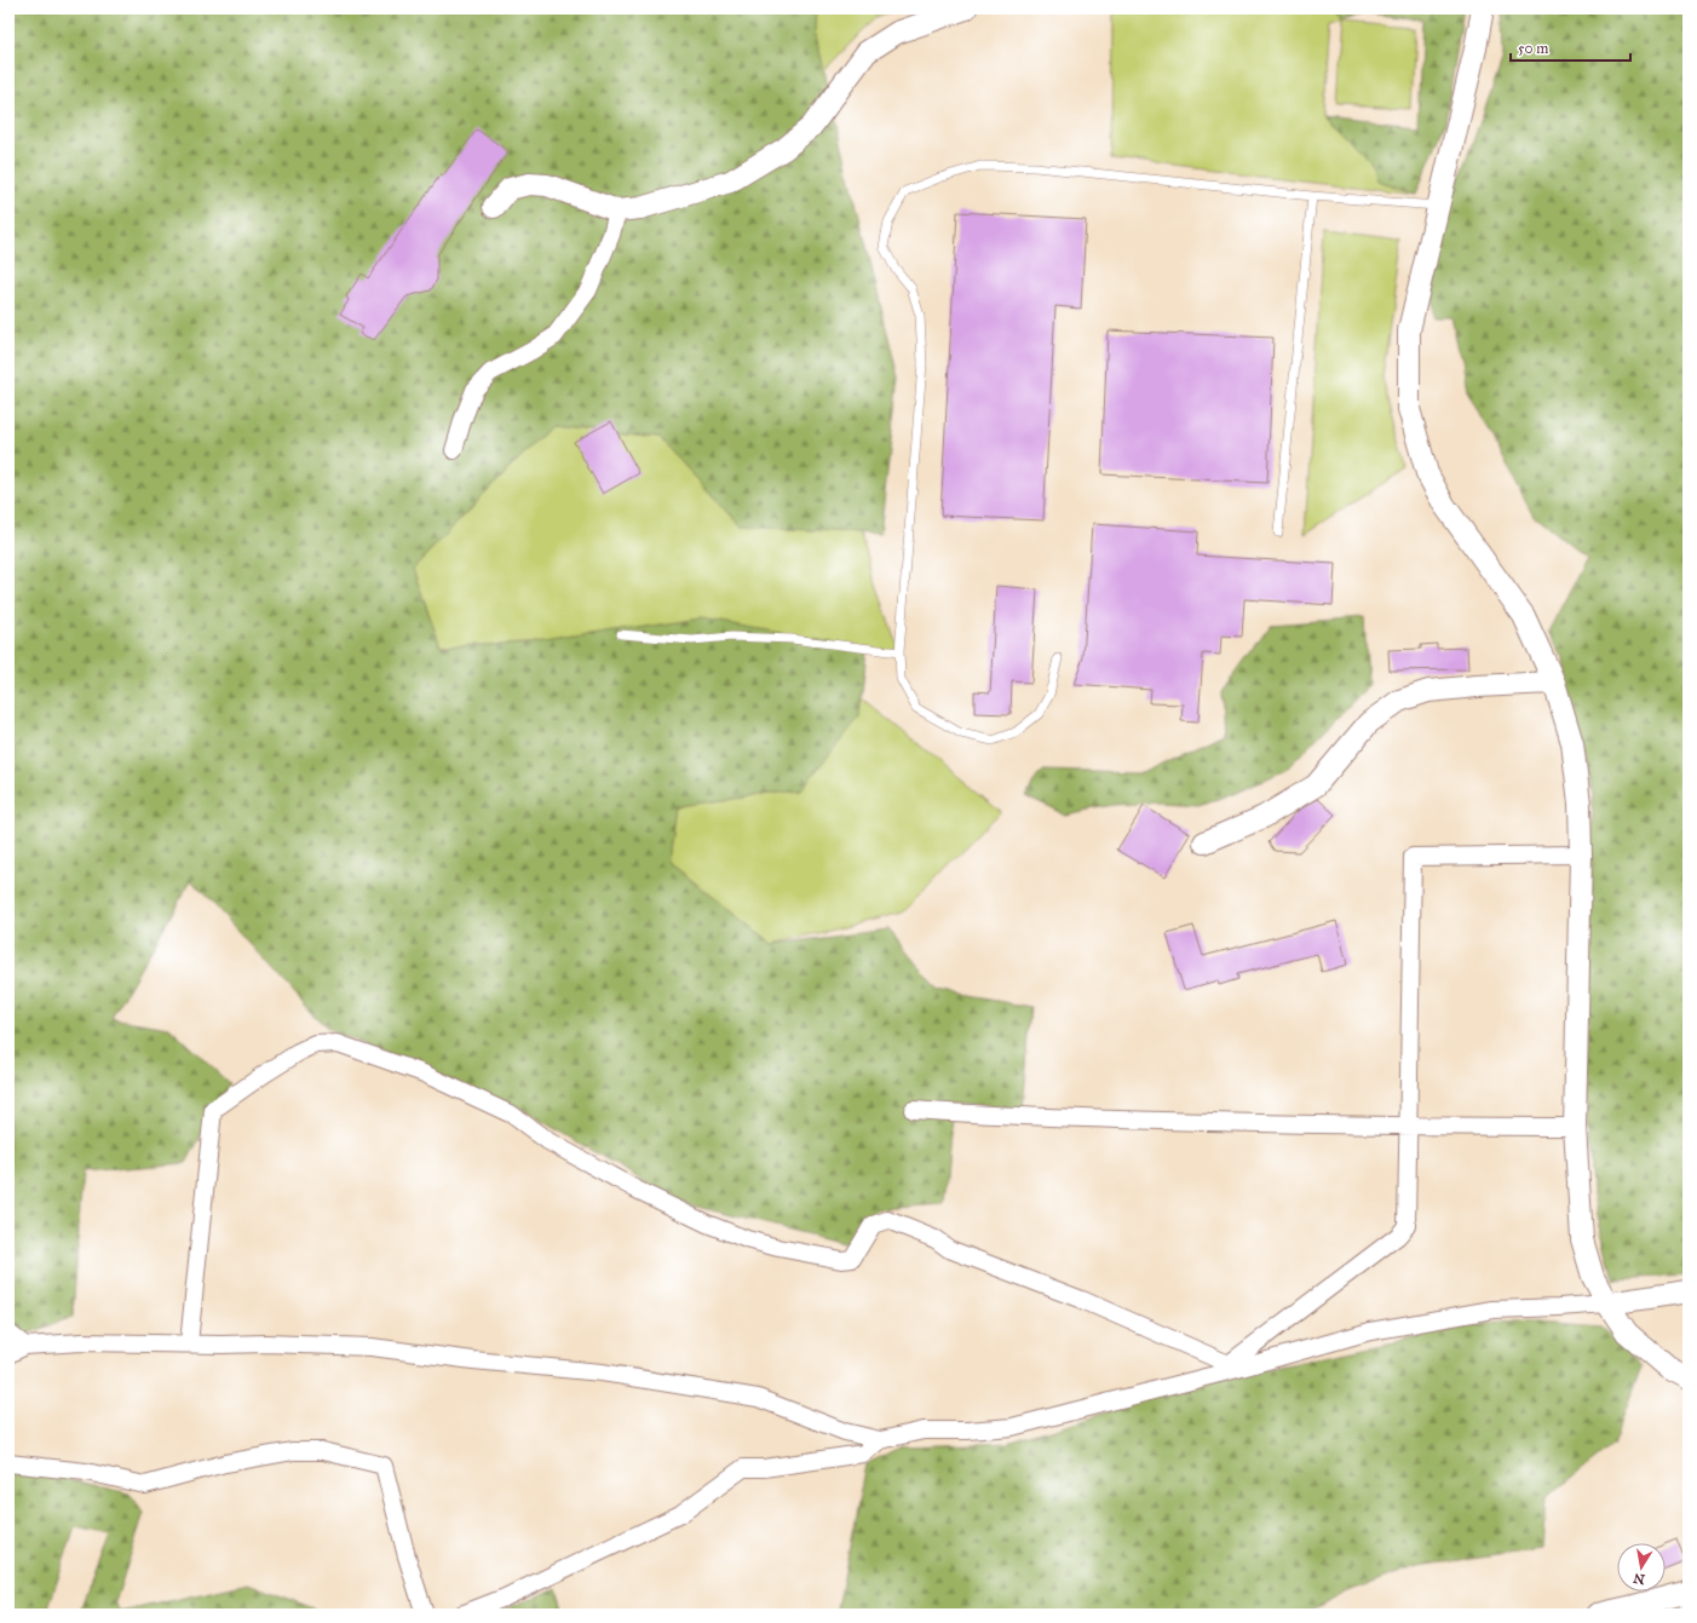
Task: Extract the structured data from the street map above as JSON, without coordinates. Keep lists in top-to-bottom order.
{
  "scale_bar": "50 m",
  "north": "bottom"
}
